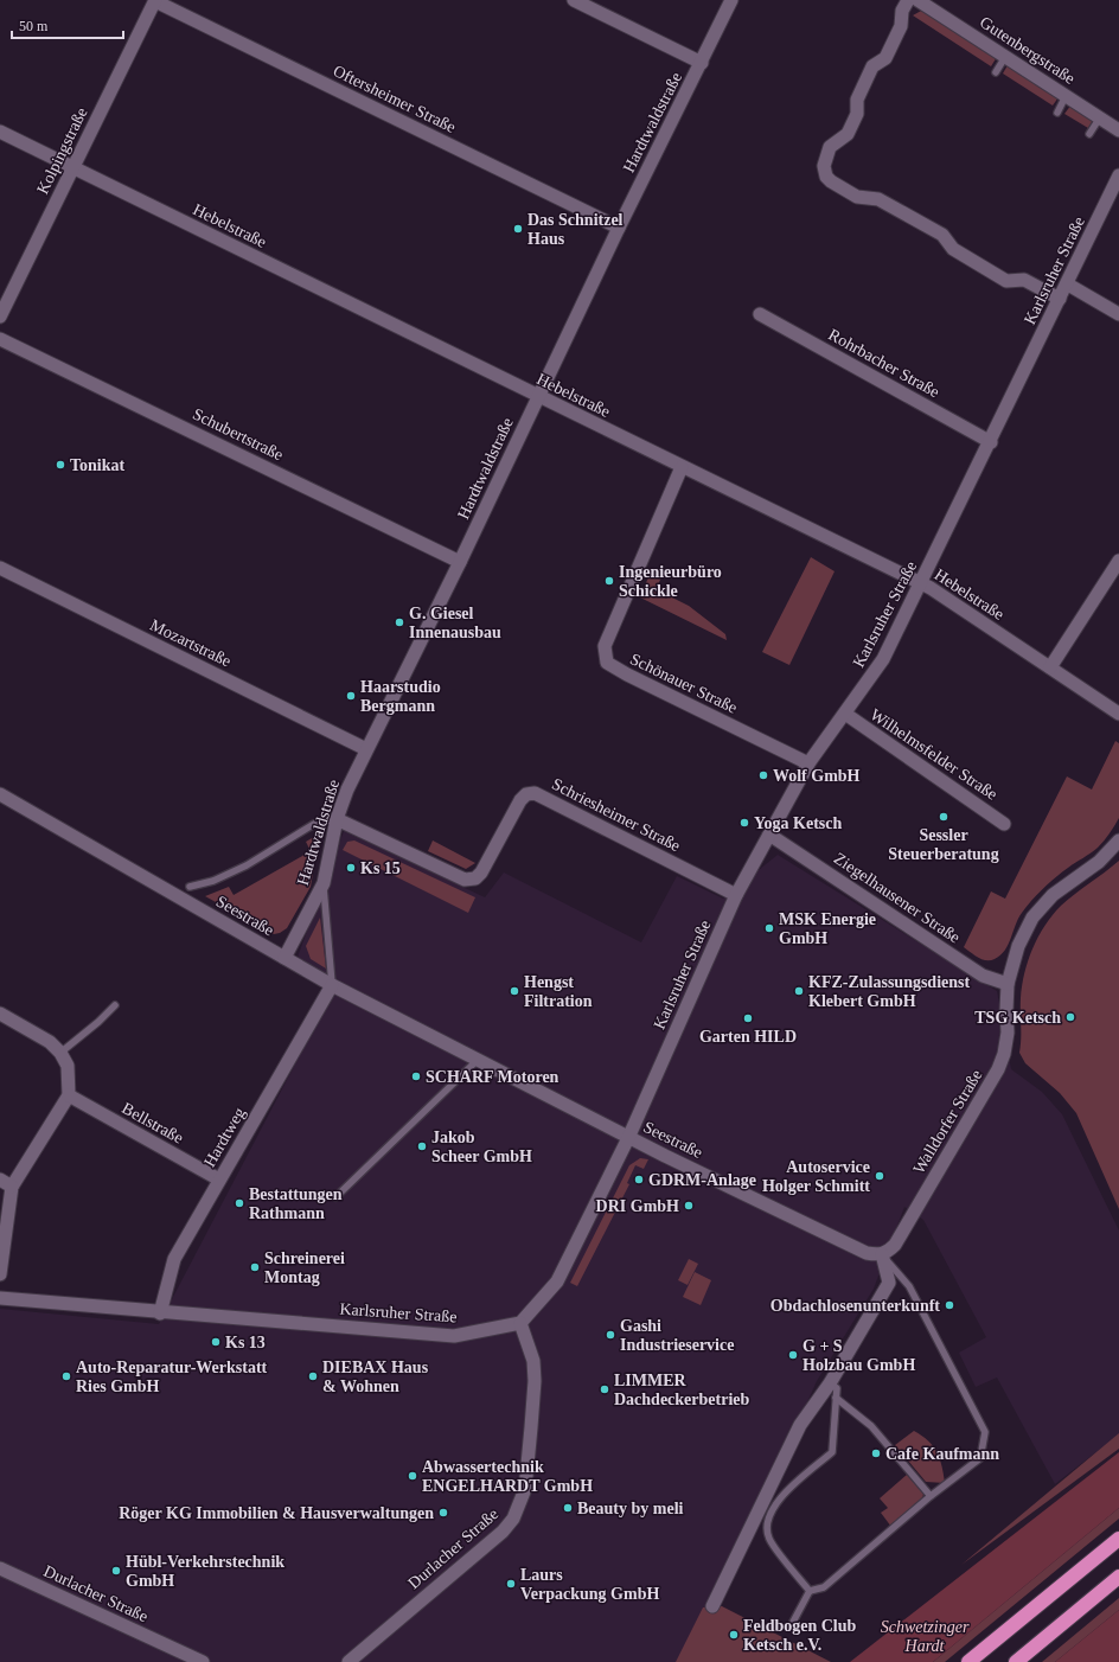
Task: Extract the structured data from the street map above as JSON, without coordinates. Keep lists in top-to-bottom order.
{
  "streets": {
    "street": [
      "Gutenbergstraße",
      "Oftersheimer Straße",
      "Hardtwaldstraße",
      "Kolpingstraße",
      "Hebelstraße",
      "Karlsruher Straße",
      "Rohrbacher Straße",
      "Schubertstraße",
      "Mozartstraße",
      "Schönauer Straße",
      "Wilhelmsfelder Straße",
      "Schriesheimer Straße",
      "Ziegelhausener Straße",
      "Seestraße",
      "Walldorfer Straße",
      "Bellstraße",
      "Hardtweg",
      "Durlacher Straße"
    ]
  },
  "crossings": [
    ["Oftersheimer Straße", "Hardtwaldstraße"],
    ["Oftersheimer Straße", "Kolpingstraße"],
    ["Hardtwaldstraße", "Hebelstraße"],
    ["Hardtwaldstraße", "Schubertstraße"],
    ["Hardtwaldstraße", "Mozartstraße"],
    ["Hardtwaldstraße", "Schriesheimer Straße"],
    ["Hardtwaldstraße", "Seestraße"],
    ["Kolpingstraße", "Hebelstraße"],
    ["Hebelstraße", "Karlsruher Straße"],
    ["Hebelstraße", "Schönauer Straße"],
    ["Karlsruher Straße", "Rohrbacher Straße"],
    ["Karlsruher Straße", "Schönauer Straße"],
    ["Karlsruher Straße", "Wilhelmsfelder Straße"],
    ["Karlsruher Straße", "Schriesheimer Straße"],
    ["Karlsruher Straße", "Ziegelhausener Straße"],
    ["Karlsruher Straße", "Seestraße"],
    ["Karlsruher Straße", "Hardtweg"],
    ["Karlsruher Straße", "Durlacher Straße"],
    ["Ziegelhausener Straße", "Walldorfer Straße"],
    ["Seestraße", "Walldorfer Straße"],
    ["Seestraße", "Hardtweg"],
    ["Bellstraße", "Hardtweg"]
  ],
  "parks": ["Schwetzinger Hardt"],
  "places": [
    "Das Schnitzel Haus",
    "Tonikat",
    "Ingenieurbüro Schickle",
    "G. Giesel Innenausbau",
    "Haarstudio Bergmann",
    "Wolf GmbH",
    "Sessler Steuerberatung",
    "Yoga Ketsch",
    "Ks 15",
    "MSK Energie GmbH",
    "Hengst Filtration",
    "KFZ-Zulassungsdienst Klebert GmbH",
    "TSG Ketsch",
    "Garten HILD",
    "SCHARF Motoren",
    "Jakob Scheer GmbH",
    "Autoservice Holger Schmitt",
    "GDRM-Anlage",
    "Bestattungen Rathmann",
    "DRI GmbH",
    "Schreinerei Montag",
    "Obdachlosenunterkunft",
    "Gashi Industrieservice",
    "Ks 13",
    "G + S Holzbau GmbH",
    "Auto-Reparatur-Werkstatt Ries GmbH",
    "DIEBAX Haus & Wohnen",
    "LIMMER Dachdeckerbetrieb",
    "Cafe Kaufmann",
    "Abwassertechnik ENGELHARDT GmbH",
    "Beauty by meli",
    "Röger KG Immobilien & Hausverwaltungen",
    "Hübl-Verkehrstechnik GmbH",
    "Laurs Verpackung GmbH",
    "Feldbogen Club Ketsch e.V."
  ],
  "scale_bar": "50 m"
}
